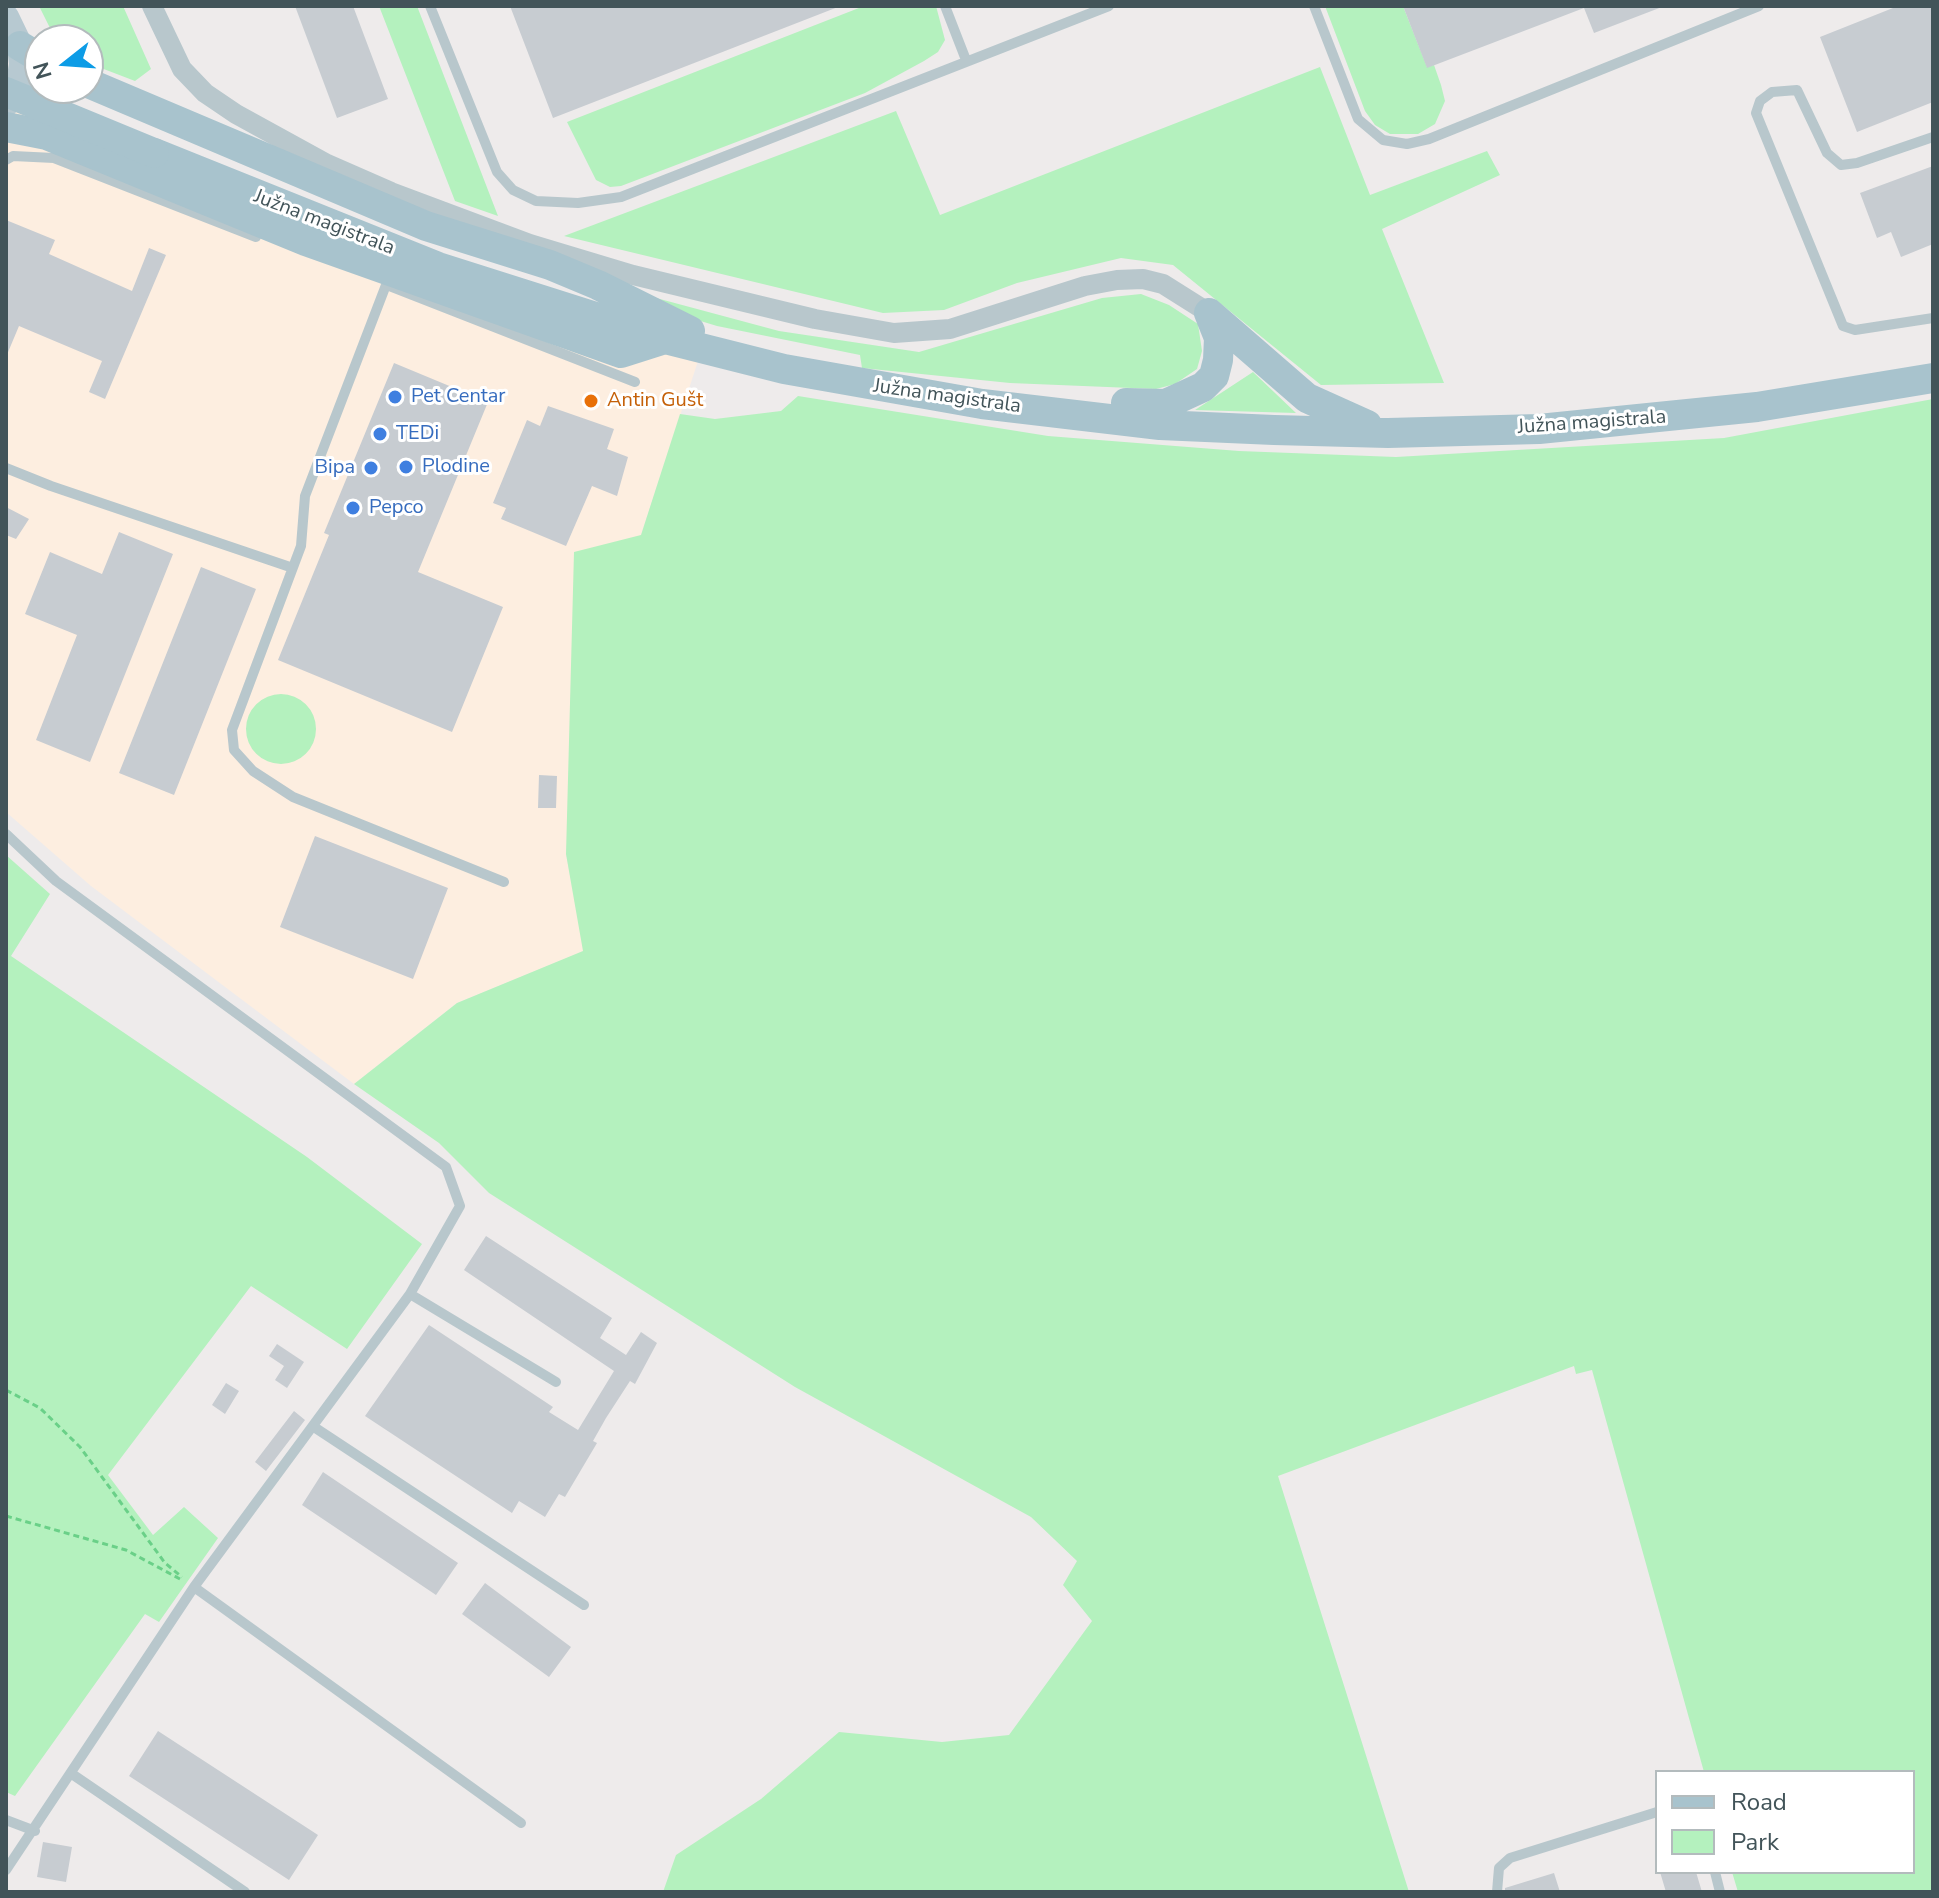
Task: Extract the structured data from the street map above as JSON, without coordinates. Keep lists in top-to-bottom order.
{
  "streets": {
    "main road": ["Južna magistrala"]
  },
  "places": [
    "Pet Centar",
    "Antin Gušt",
    "TEDi",
    "Plodine",
    "Bipa",
    "Pepco"
  ],
  "legend": ["Road", "Park"],
  "north": "left"
}
